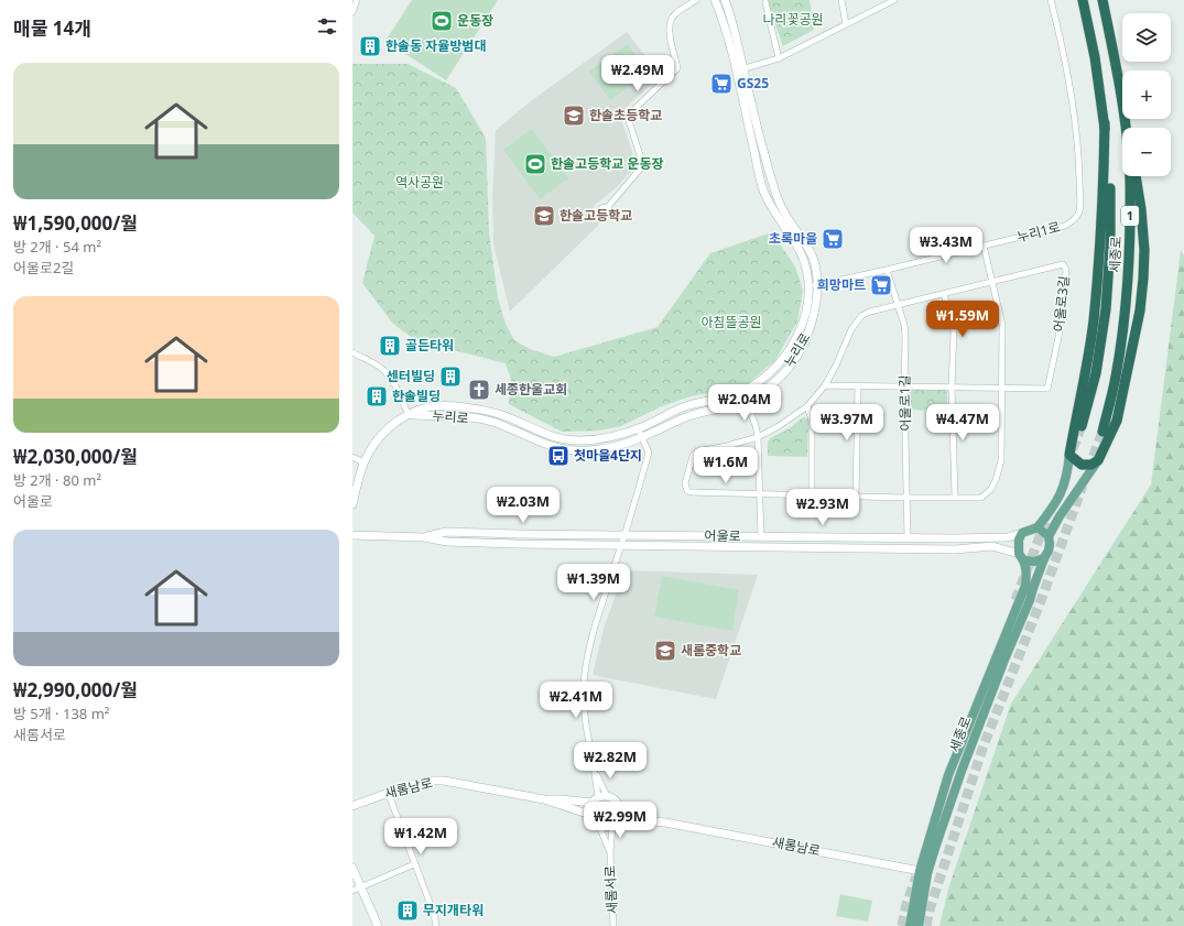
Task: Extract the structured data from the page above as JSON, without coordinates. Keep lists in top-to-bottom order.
{
  "streets": {
    "highway": ["1", "세종로"],
    "street": [
      "누리1로",
      "어울로3길",
      "누리로",
      "어울로1길",
      "어울로",
      "새롬남로",
      "새롬서로"
    ]
  },
  "crossings": [
    ["누리1로", "누리로"],
    ["누리1로", "어울로1길"],
    ["세종로", "어울로"],
    ["세종로", "새롬남로"],
    ["어울로3길", "어울로1길"],
    ["어울로1길", "어울로"]
  ],
  "parks": ["나리꽃공원", "역사공원", "아침뜰공원"],
  "places": {
    "sports": ["운동장", "한솔고등학교 운동장"],
    "building": [
      "한솔동 자율방범대",
      "골든타워",
      "센터빌딩",
      "한솔빌딩",
      "무지개타워"
    ],
    "supermarket": ["GS25", "초록마을", "희망마트"],
    "school or university": ["한솔초등학교", "한솔고등학교", "새롬중학교"],
    "church": ["세종한울교회"],
    "bus stop": ["첫마을4단지"]
  },
  "page": {
    "heading": "매물 14개",
    "map_buttons": ["+", "−"],
    "list": [
      {
        "name": "₩1,590,000/월",
        "note": "방 2개 · 54 m² · 어울로2길"
      },
      {
        "name": "₩2,030,000/월",
        "note": "방 2개 · 80 m² · 어울로"
      },
      {
        "name": "₩2,990,000/월",
        "note": "방 5개 · 138 m² · 새롬서로"
      }
    ],
    "price": [
      "₩2.49M",
      "₩3.43M",
      "₩1.59M",
      "₩2.04M",
      "₩3.97M",
      "₩4.47M",
      "₩1.6M",
      "₩2.03M",
      "₩2.93M",
      "₩1.39M",
      "₩2.41M",
      "₩2.82M",
      "₩2.99M",
      "₩1.42M"
    ]
  }
}
